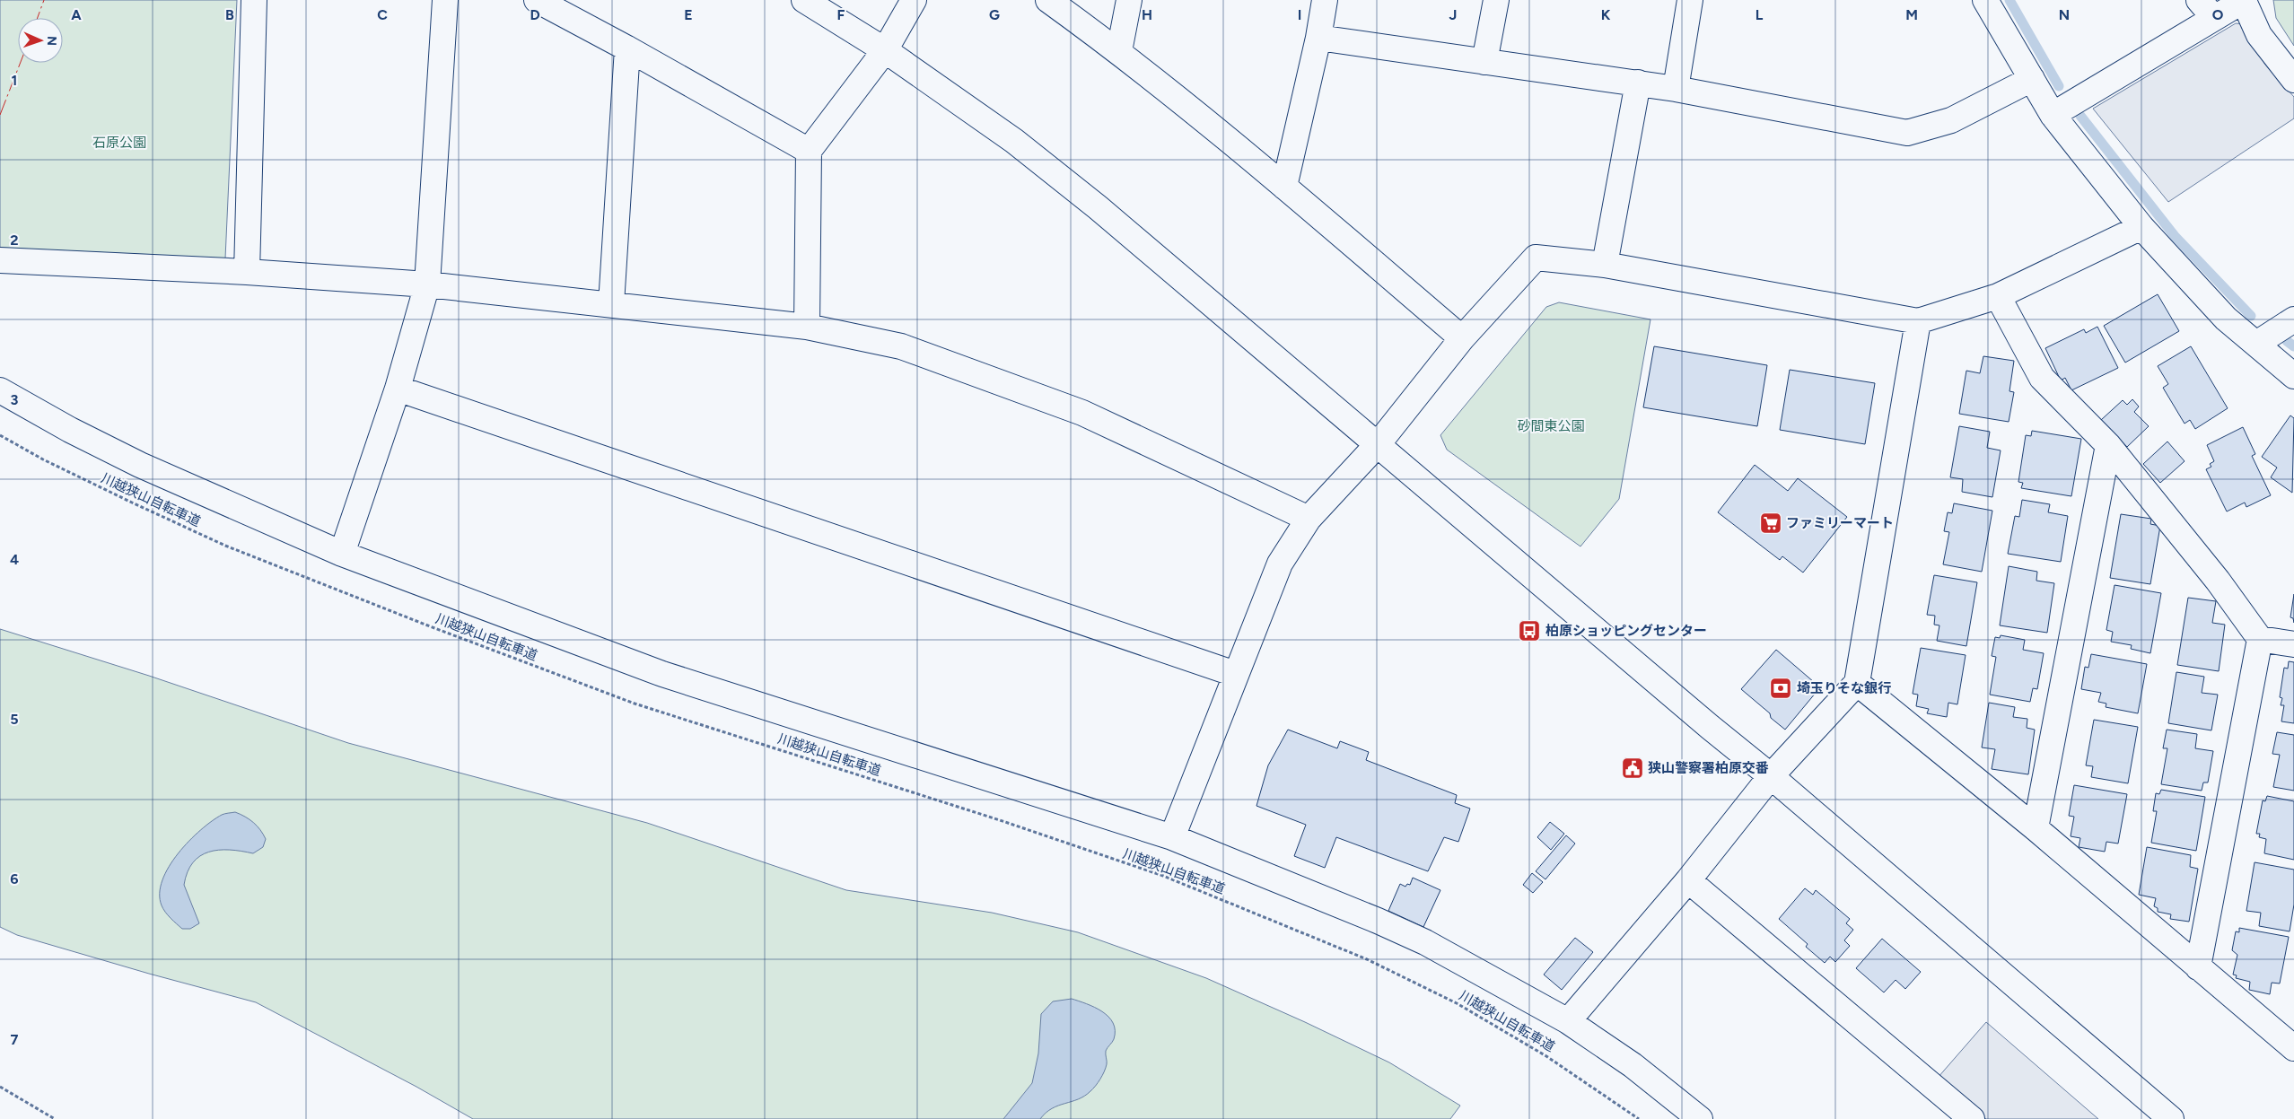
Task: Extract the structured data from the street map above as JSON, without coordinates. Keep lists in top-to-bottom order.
{
  "streets": {
    "path": ["川越狭山自転車道"]
  },
  "parks": ["石原公園", "砂間東公園"],
  "places": {
    "supermarket": ["ファミリーマート"],
    "bus stop": ["柏原ショッピングセンター"],
    "bank": ["埼玉りそな銀行"],
    "public building": ["狭山警察署柏原交番"]
  },
  "north": "right",
  "grid": {
    "columns": [
      "A",
      "B",
      "C",
      "D",
      "E",
      "F",
      "G",
      "H",
      "I",
      "J",
      "K",
      "L",
      "M",
      "N",
      "O"
    ],
    "rows": [
      "1",
      "2",
      "3",
      "4",
      "5",
      "6",
      "7"
    ]
  }
}
